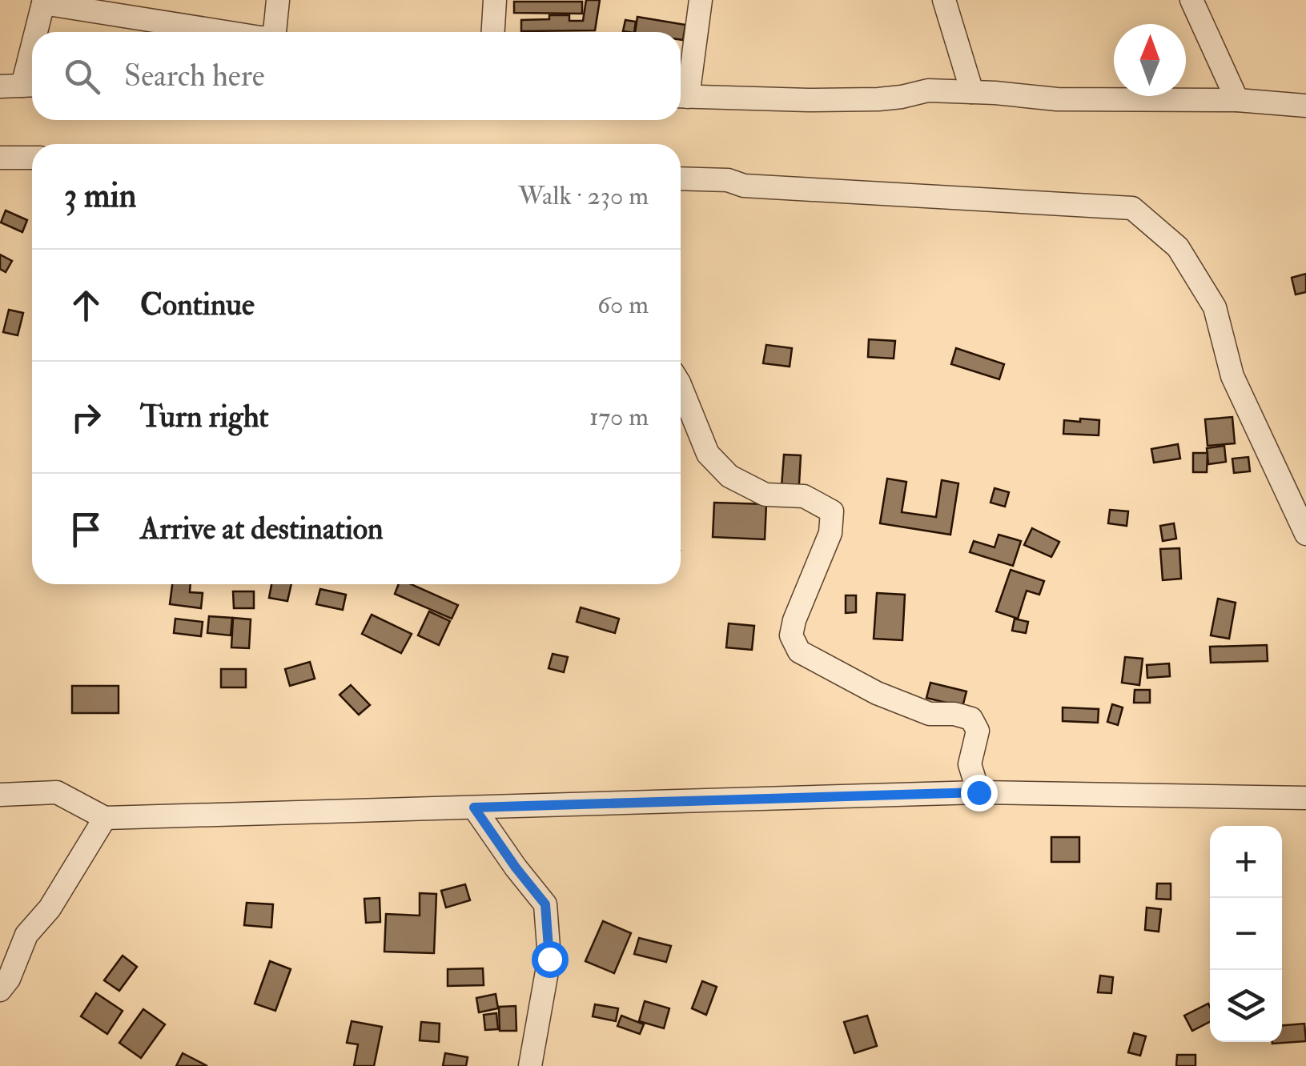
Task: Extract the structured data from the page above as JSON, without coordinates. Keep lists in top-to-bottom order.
{
  "north": "top",
  "page": {
    "search": "Search here",
    "heading": ["3 min", "Walk · 230 m"],
    "list": [
      ["Continue", "60 m"],
      ["Turn right", "170 m"],
      "Arrive at destination"
    ],
    "map_buttons": ["+", "−"]
  }
}
